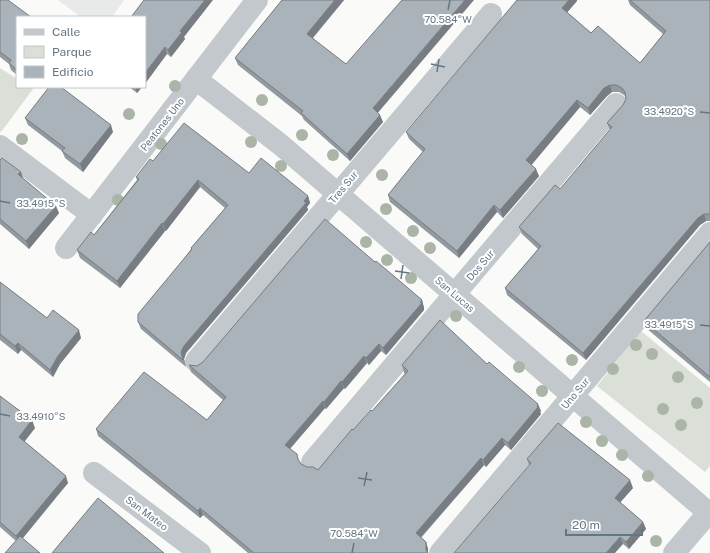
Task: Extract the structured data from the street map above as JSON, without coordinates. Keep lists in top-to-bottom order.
{
  "streets": {
    "street": [
      "Peatones Uno",
      "Tres Sur",
      "Dos Sur",
      "San Lucas",
      "Uno Sur",
      "San Mateo"
    ]
  },
  "crossings": [
    ["Peatones Uno", "San Lucas"],
    ["Tres Sur", "San Lucas"],
    ["Dos Sur", "San Lucas"],
    ["San Lucas", "Uno Sur"]
  ],
  "legend": ["Calle", "Parque", "Edificio"],
  "scale_bar": "20 m",
  "coordinates": [
    "70.584°W",
    "33.4920°S",
    "33.4915°S",
    "33.4910°S"
  ]
}
